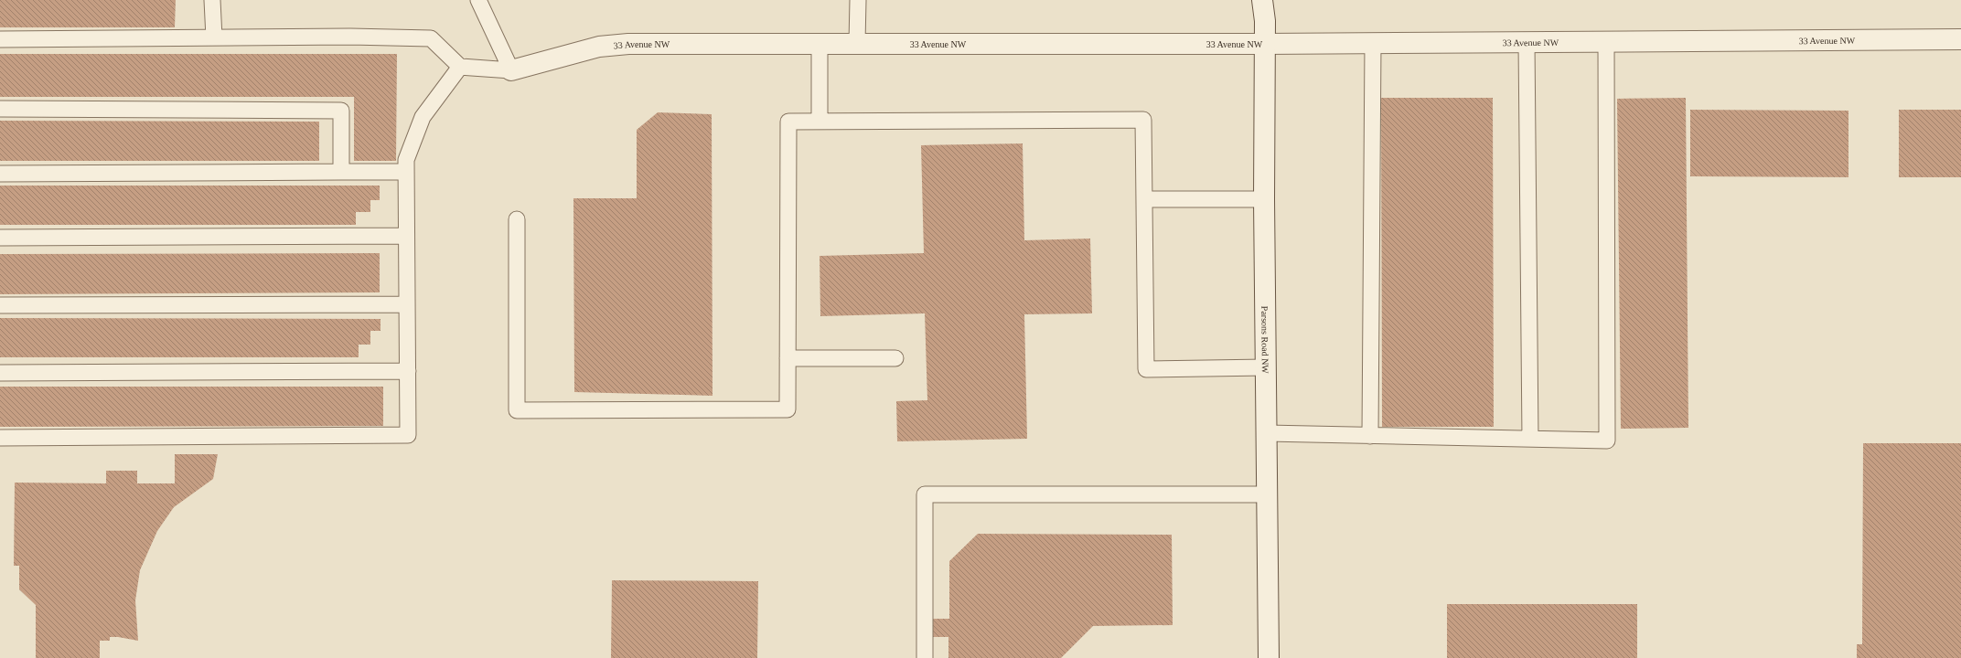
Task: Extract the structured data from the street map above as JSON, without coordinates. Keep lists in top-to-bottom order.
{
  "streets": {
    "street": ["33 Avenue NW", "Parsons Road NW"]
  },
  "crossings": [
    ["33 Avenue NW", "Parsons Road NW"]
  ]
}
